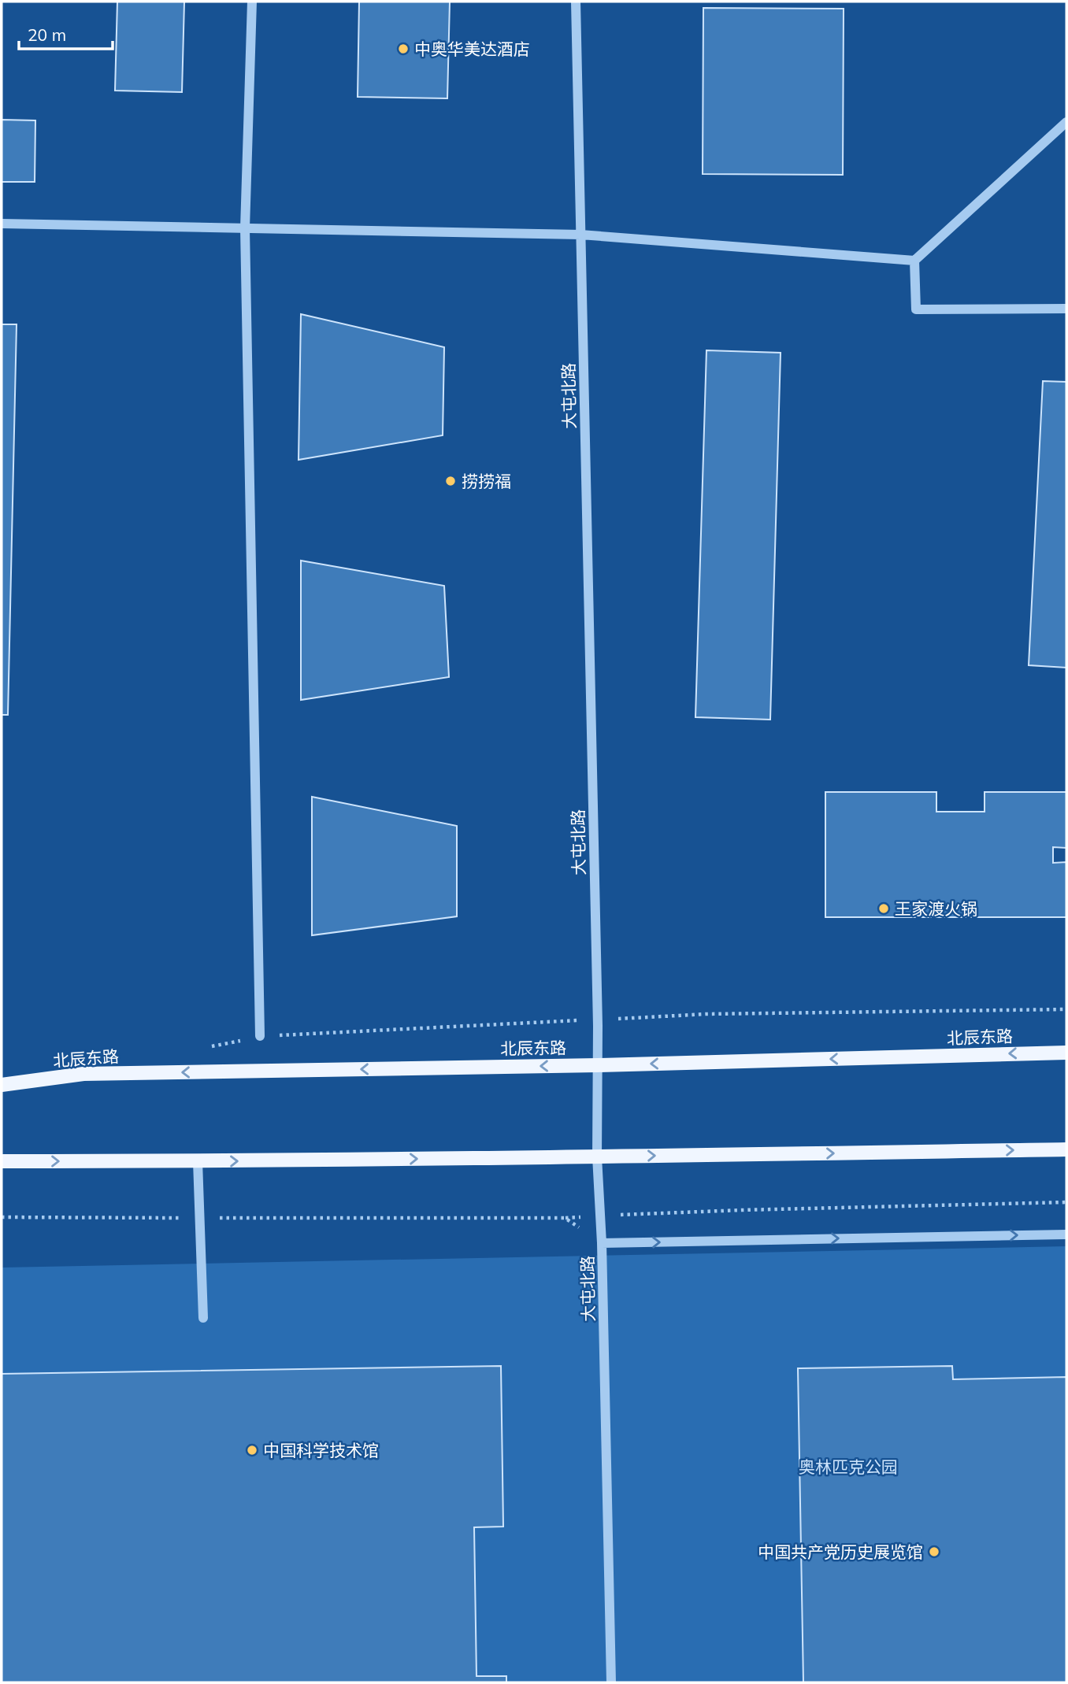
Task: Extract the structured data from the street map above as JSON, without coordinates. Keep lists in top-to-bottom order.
{
  "streets": {
    "main road": ["北辰东路"],
    "street": ["大屯北路"]
  },
  "crossings": [
    ["大屯北路", "北辰东路"]
  ],
  "parks": ["奥林匹克公园"],
  "places": [
    "中奥华美达酒店",
    "捞捞福",
    "王家渡火锅",
    "中国科学技术馆",
    "中国共产党历史展览馆"
  ],
  "scale_bar": "20 m"
}
